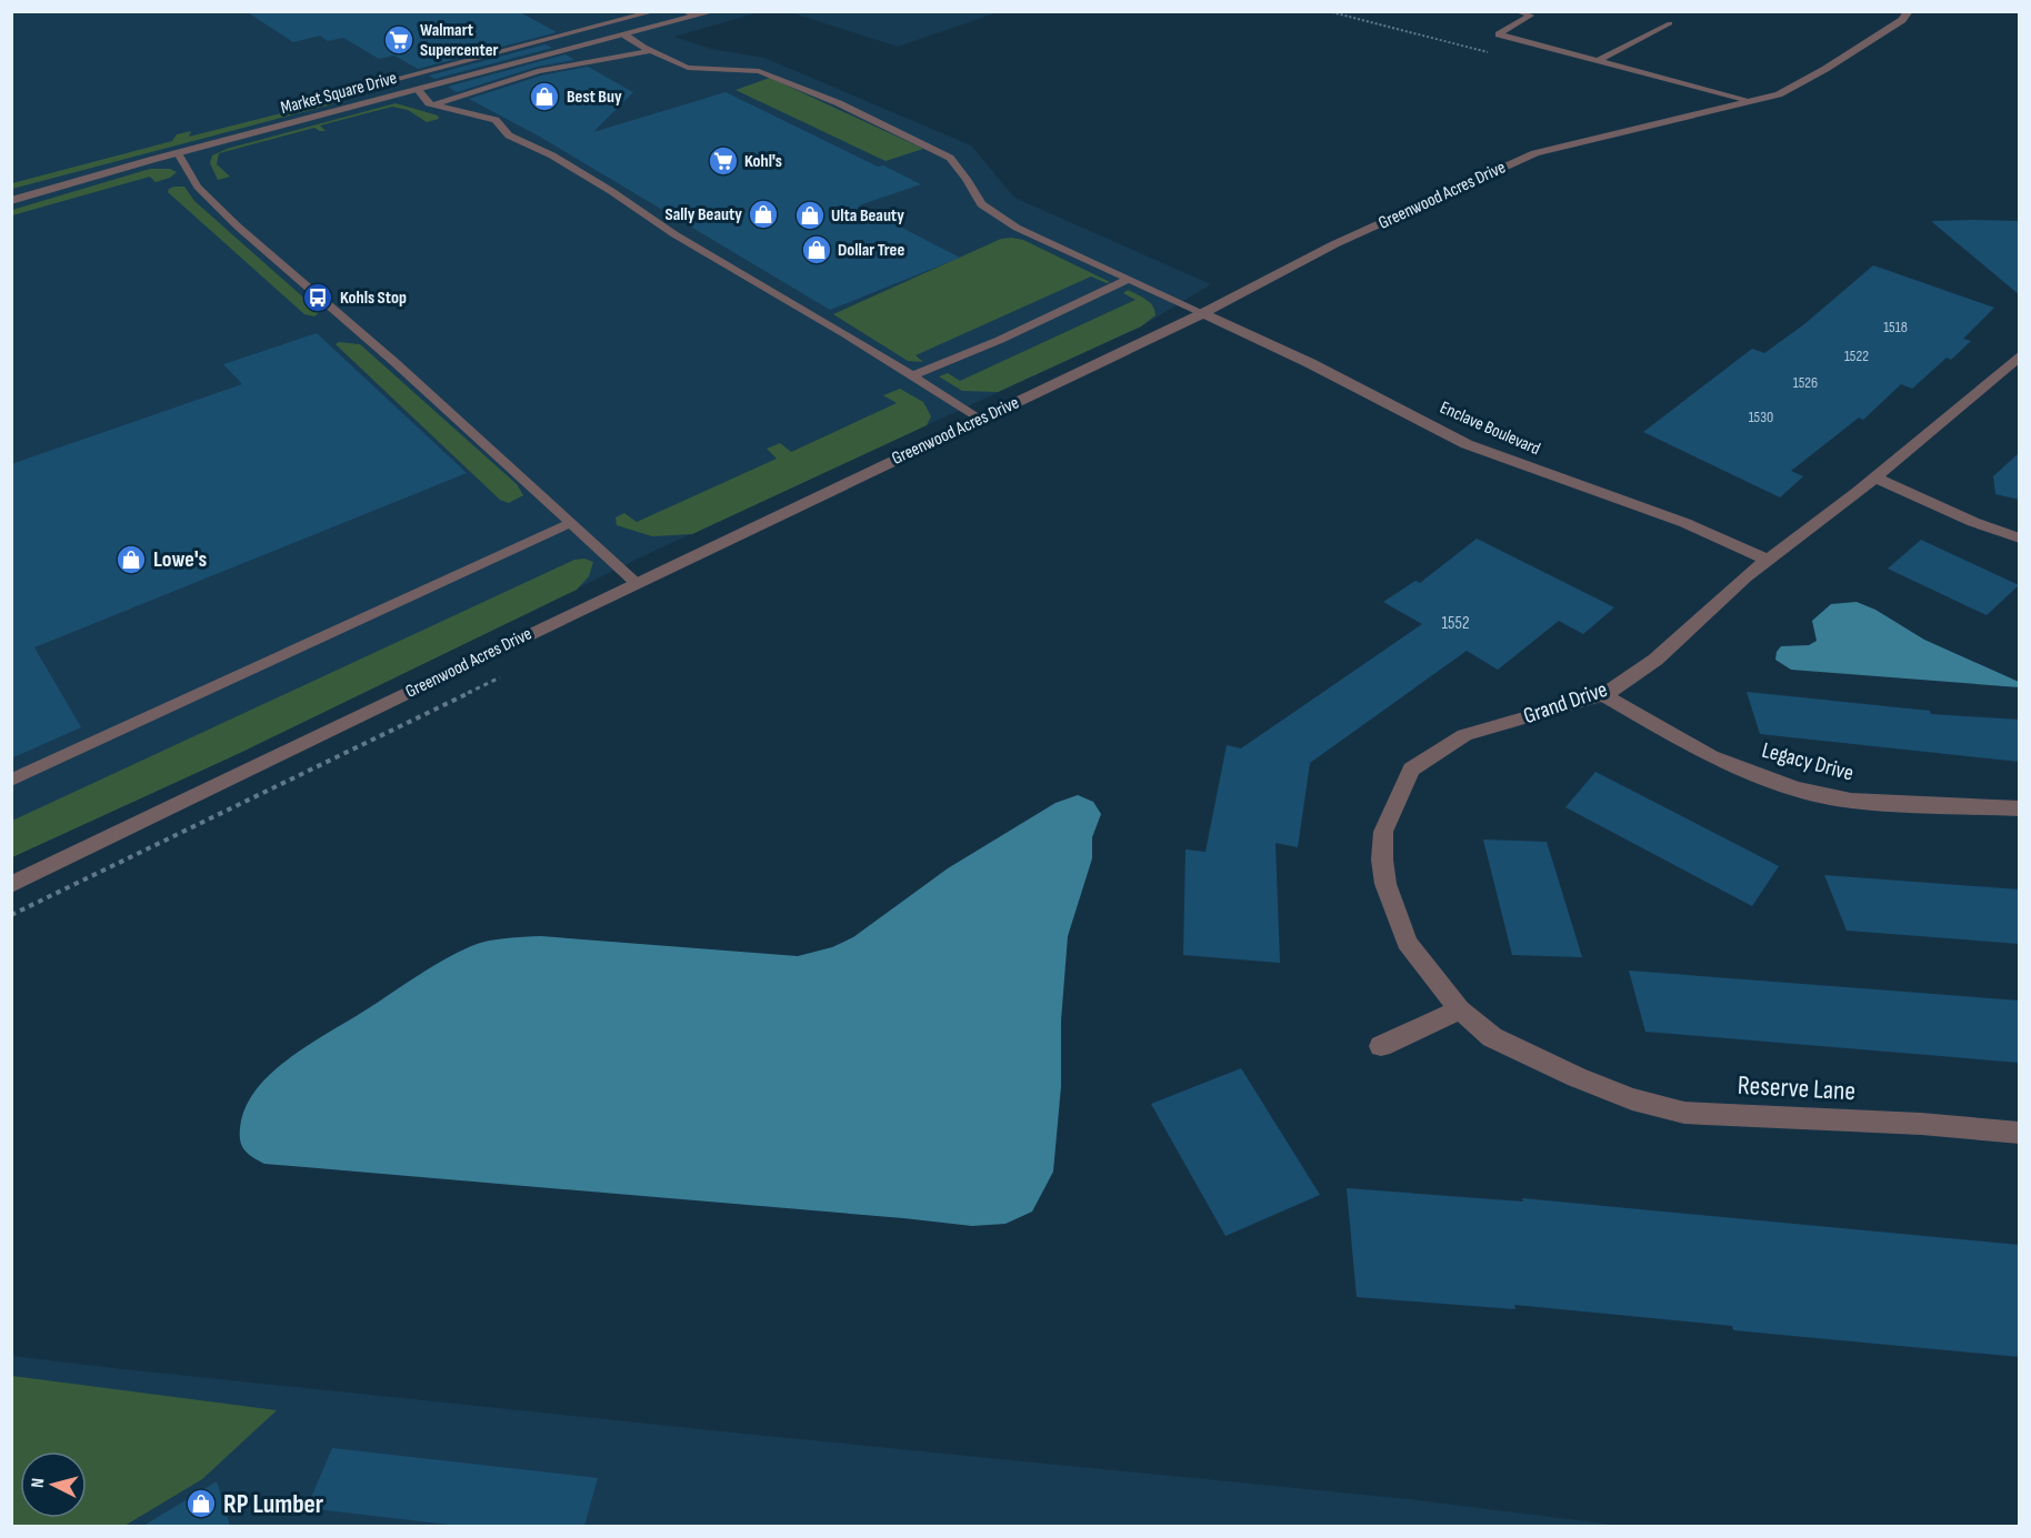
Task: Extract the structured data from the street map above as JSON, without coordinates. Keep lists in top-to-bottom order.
{
  "streets": {
    "street": [
      "Market Square Drive",
      "Greenwood Acres Drive",
      "Enclave Boulevard",
      "Grand Drive",
      "Legacy Drive",
      "Reserve Lane"
    ]
  },
  "crossings": [
    ["Greenwood Acres Drive", "Enclave Boulevard"],
    ["Enclave Boulevard", "Grand Drive"],
    ["Grand Drive", "Legacy Drive"],
    ["Grand Drive", "Reserve Lane"]
  ],
  "places": {
    "supermarket": ["Walmart Supercenter", "Kohl's"],
    "shop": [
      "Best Buy",
      "Sally Beauty",
      "Ulta Beauty",
      "Dollar Tree",
      "Lowe's",
      "RP Lumber"
    ],
    "bus stop": ["Kohls Stop"]
  },
  "house_numbers": [
    "1518",
    "1522",
    "1526",
    "1530",
    "1552"
  ],
  "north": "left"
}
